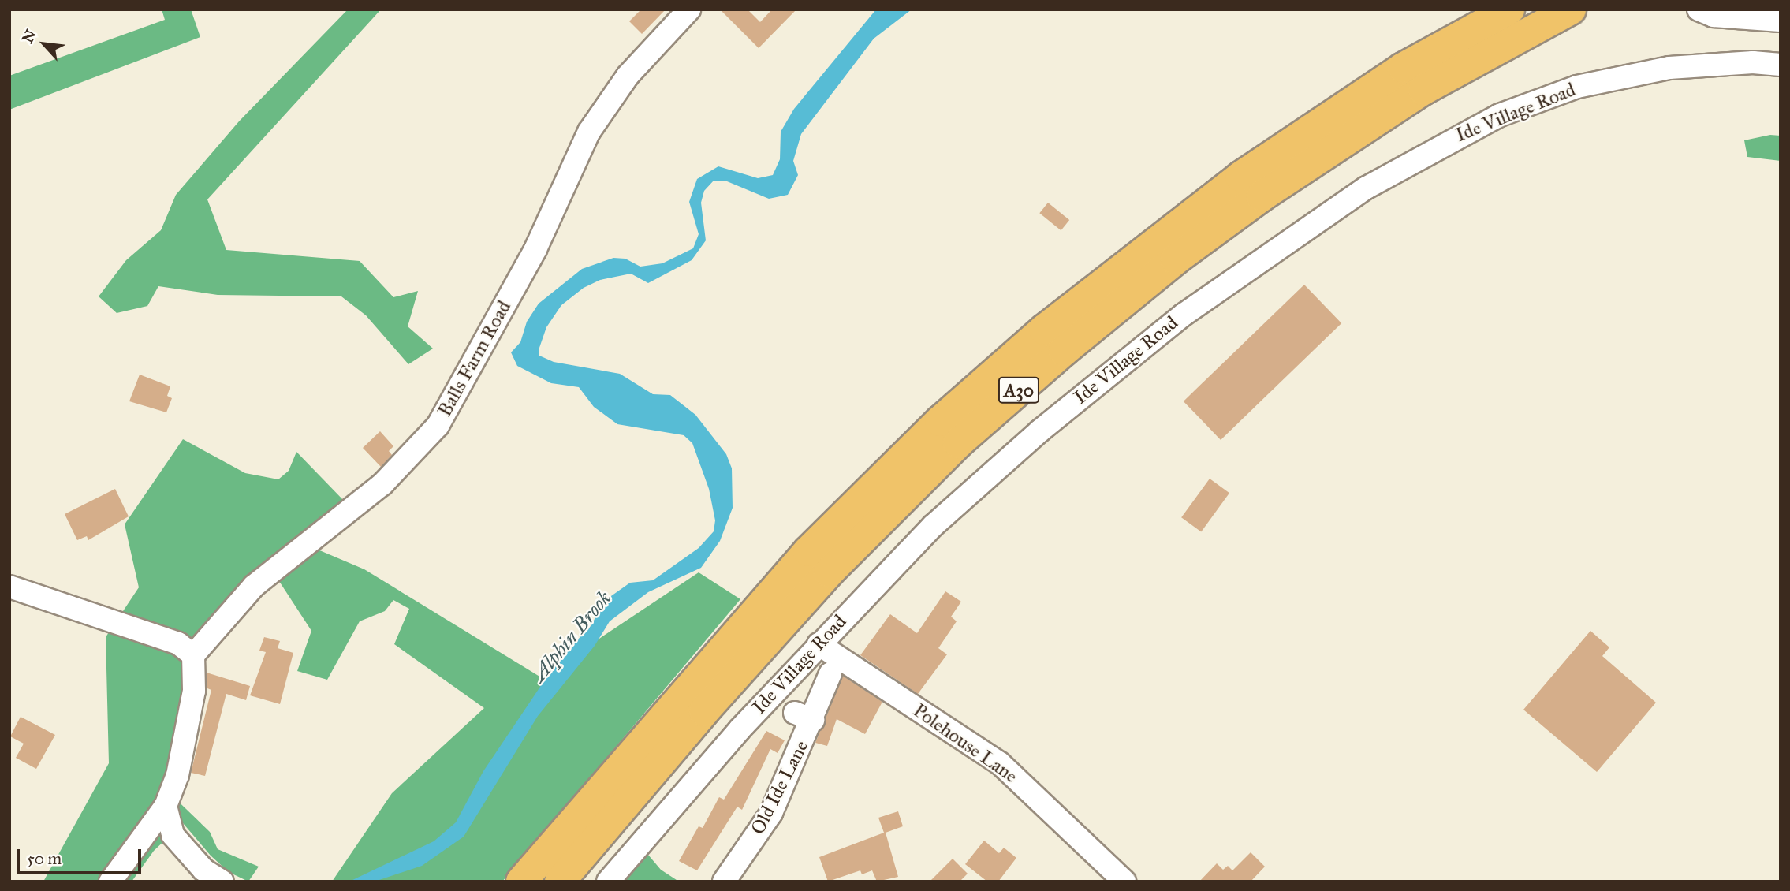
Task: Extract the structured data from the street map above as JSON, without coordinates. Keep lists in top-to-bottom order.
{
  "streets": {
    "highway": ["A30"],
    "street": [
      "Ide Village Road",
      "Balls Farm Road",
      "Polehouse Lane",
      "Old Ide Lane"
    ]
  },
  "crossings": [
    ["Ide Village Road", "Polehouse Lane"]
  ],
  "water": ["Alphin Brook"],
  "scale_bar": "50 m",
  "north": "top left"
}
